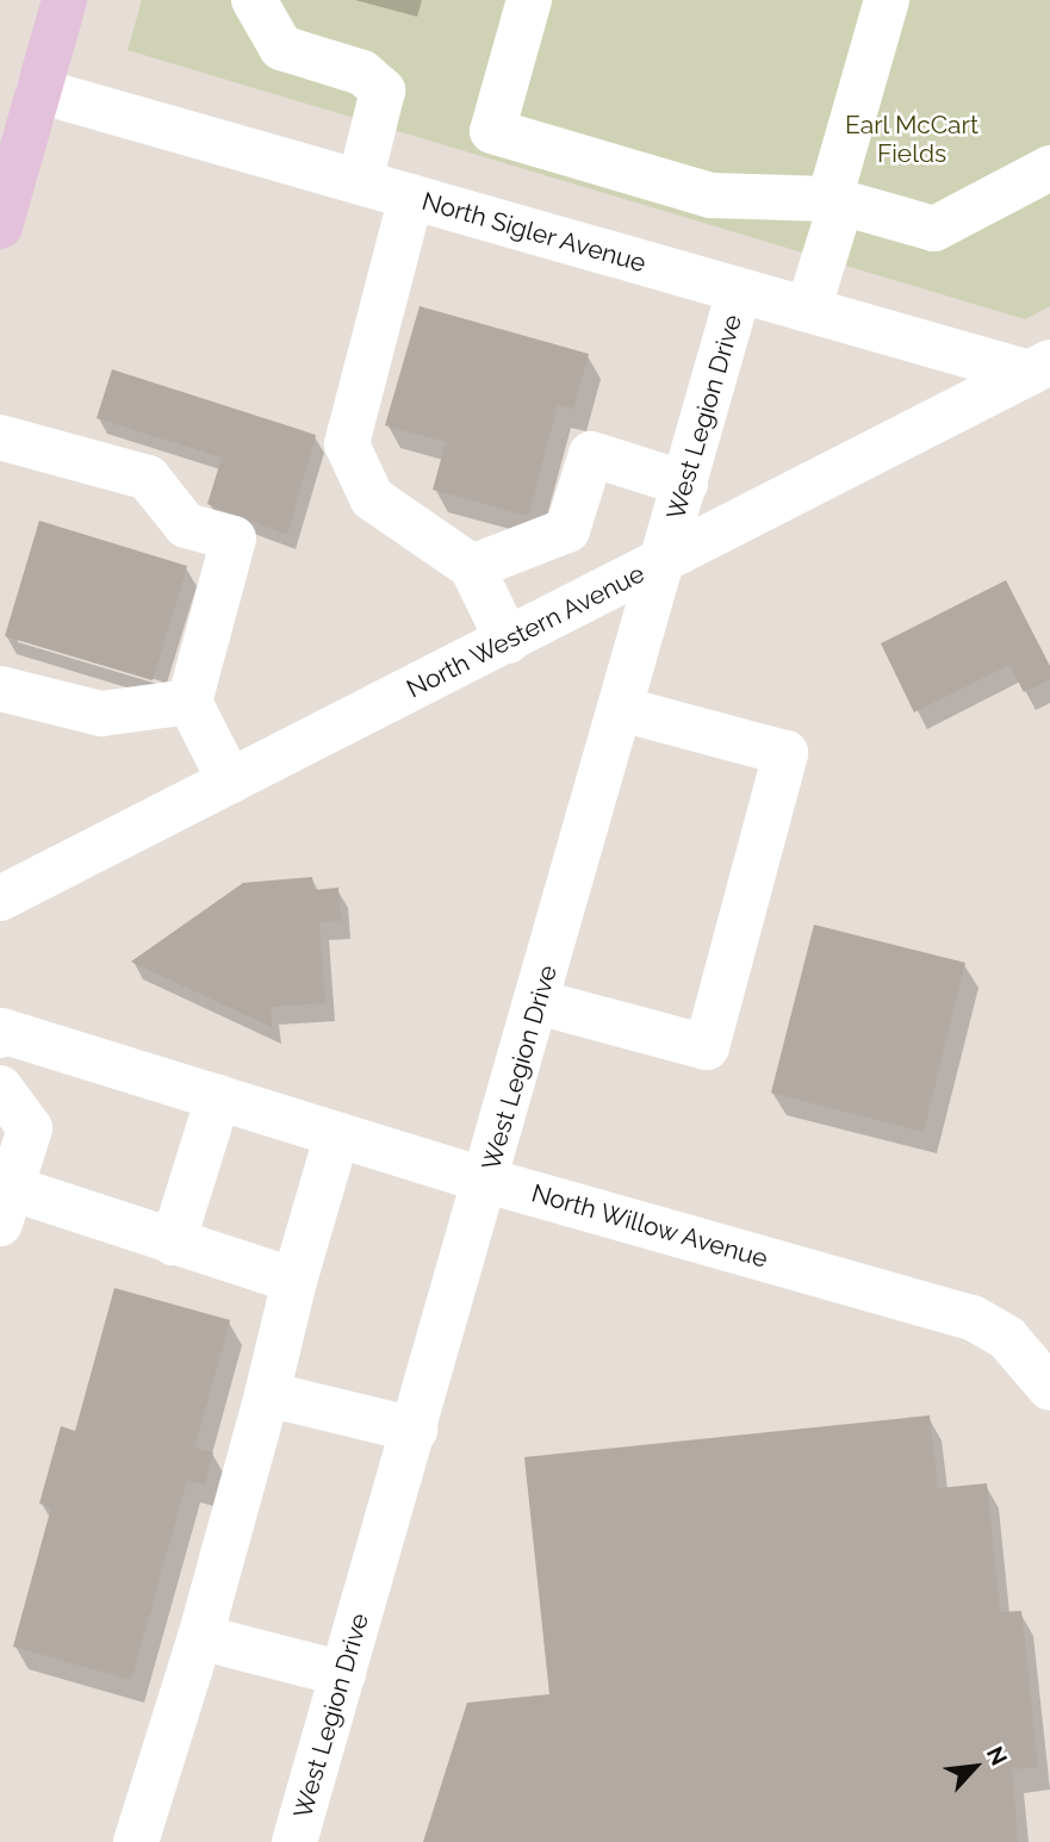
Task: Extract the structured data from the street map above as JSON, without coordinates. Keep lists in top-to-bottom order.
{
  "streets": {
    "street": [
      "North Sigler Avenue",
      "West Legion Drive",
      "North Western Avenue",
      "North Willow Avenue"
    ]
  },
  "crossings": [
    ["North Sigler Avenue", "West Legion Drive"],
    ["North Sigler Avenue", "North Western Avenue"],
    ["West Legion Drive", "North Western Avenue"],
    ["West Legion Drive", "North Willow Avenue"]
  ],
  "parks": ["Earl McCart Fields"],
  "north": "top right"
}
